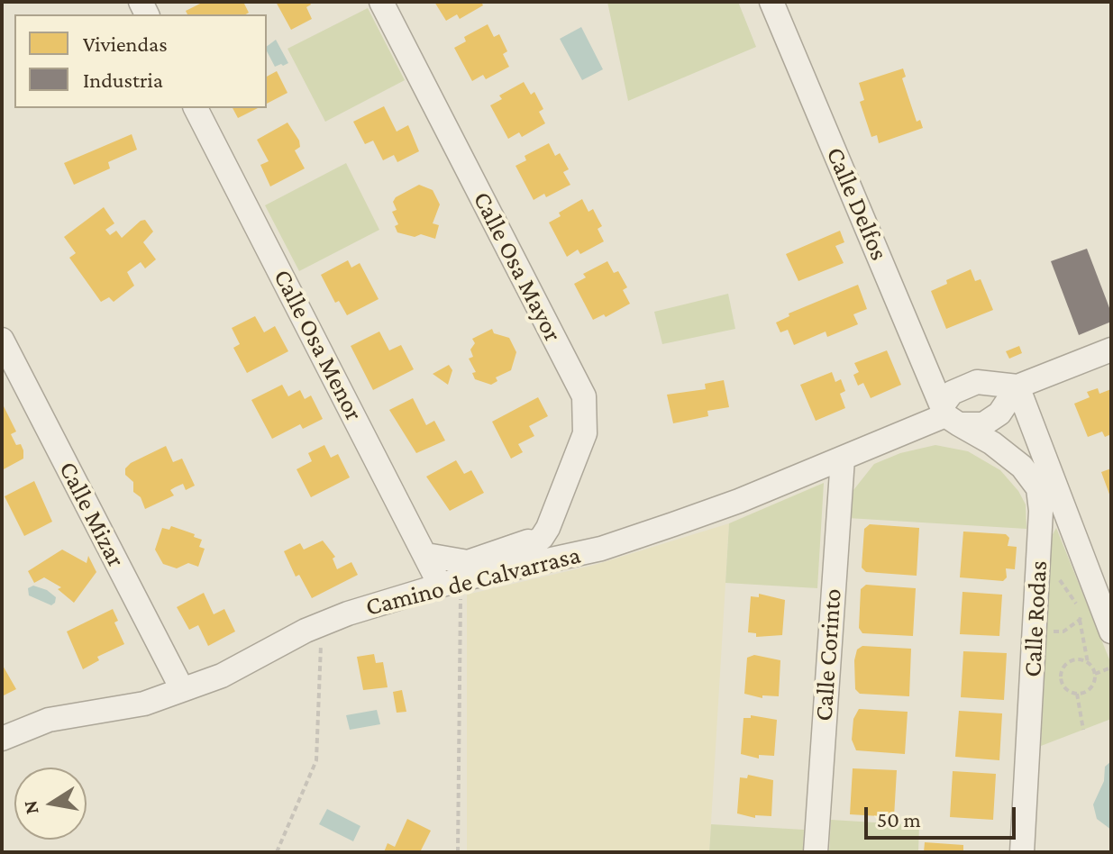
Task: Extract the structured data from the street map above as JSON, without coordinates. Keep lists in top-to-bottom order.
{
  "streets": {
    "street": [
      "Calle Delfos",
      "Calle Osa Mayor",
      "Calle Osa Menor",
      "Calle Mizar",
      "Camino de Calvarrasa",
      "Calle Rodas",
      "Calle Corinto"
    ]
  },
  "crossings": [
    ["Calle Delfos", "Camino de Calvarrasa"],
    ["Calle Osa Mayor", "Calle Osa Menor"],
    ["Calle Osa Mayor", "Camino de Calvarrasa"],
    ["Calle Osa Menor", "Camino de Calvarrasa"],
    ["Calle Mizar", "Camino de Calvarrasa"],
    ["Camino de Calvarrasa", "Calle Corinto"]
  ],
  "legend": ["Viviendas", "Industria"],
  "scale_bar": "50 m",
  "north": "left"
}
